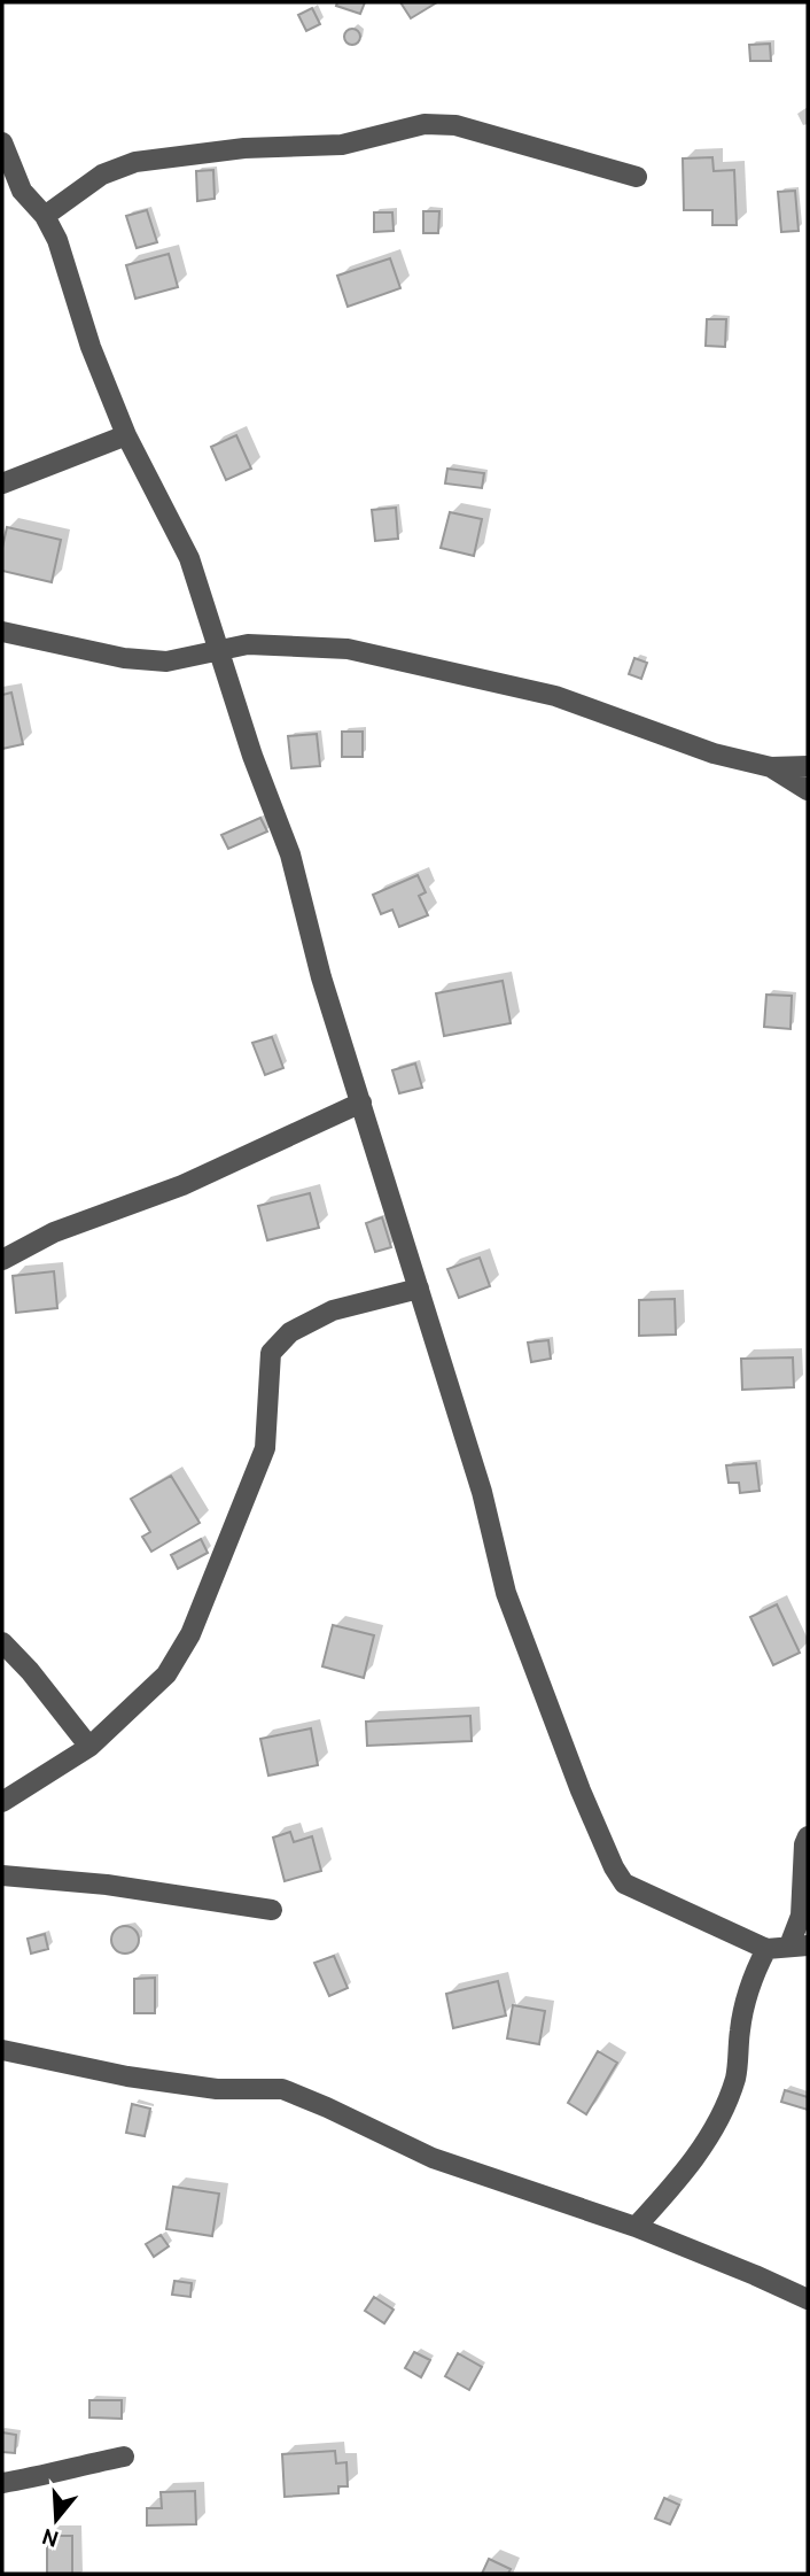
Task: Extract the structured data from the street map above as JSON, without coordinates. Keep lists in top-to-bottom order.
{
  "north": "bottom"
}
